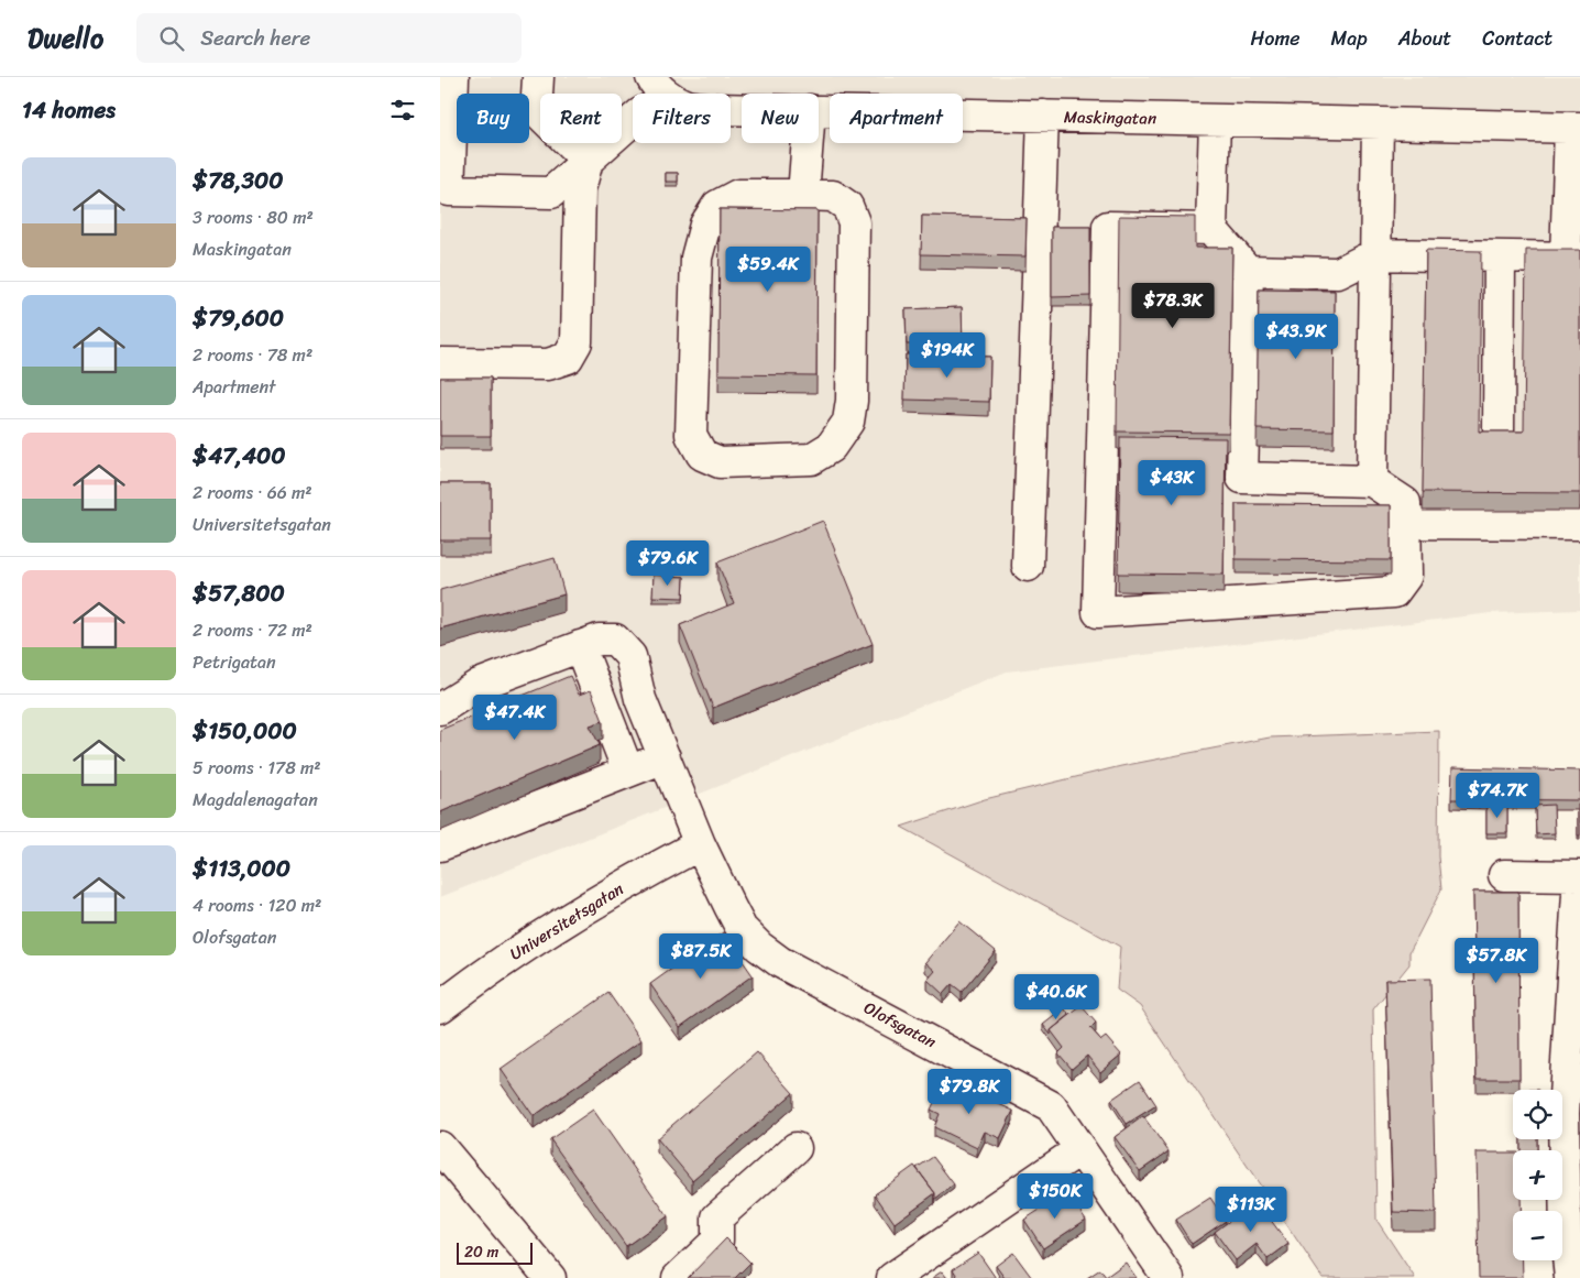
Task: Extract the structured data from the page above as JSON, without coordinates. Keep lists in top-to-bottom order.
{
  "streets": {
    "street": ["Maskingatan", "Universitetsgatan", "Olofsgatan"]
  },
  "crossings": [
    ["Universitetsgatan", "Olofsgatan"]
  ],
  "scale_bar": "20 m",
  "page": {
    "header": "Dwello",
    "search": "Search here",
    "nav": [
      "Home",
      "Map",
      "About",
      "Contact"
    ],
    "heading": "14 homes",
    "chip": [
      "Buy",
      "Rent",
      "Filters",
      "New",
      "Apartment"
    ],
    "list": [
      {
        "name": "$78,300",
        "note": "3 rooms · 80 m² · Maskingatan"
      },
      {
        "name": "$79,600",
        "note": "2 rooms · 78 m² · Apartment"
      },
      {
        "name": "$47,400",
        "note": "2 rooms · 66 m² · Universitetsgatan"
      },
      {
        "name": "$57,800",
        "note": "2 rooms · 72 m² · Petrigatan"
      },
      {
        "name": "$150,000",
        "note": "5 rooms · 178 m² · Magdalenagatan"
      },
      {
        "name": "$113,000",
        "note": "4 rooms · 120 m² · Olofsgatan"
      }
    ],
    "price": [
      "$59.4K",
      "$78.3K",
      "$43.9K",
      "$194K",
      "$43K",
      "$79.6K",
      "$47.4K",
      "$74.7K",
      "$87.5K",
      "$57.8K",
      "$40.6K",
      "$79.8K",
      "$150K",
      "$113K"
    ],
    "map_buttons": ["+", "−"],
    "scale": "20 m"
  }
}
